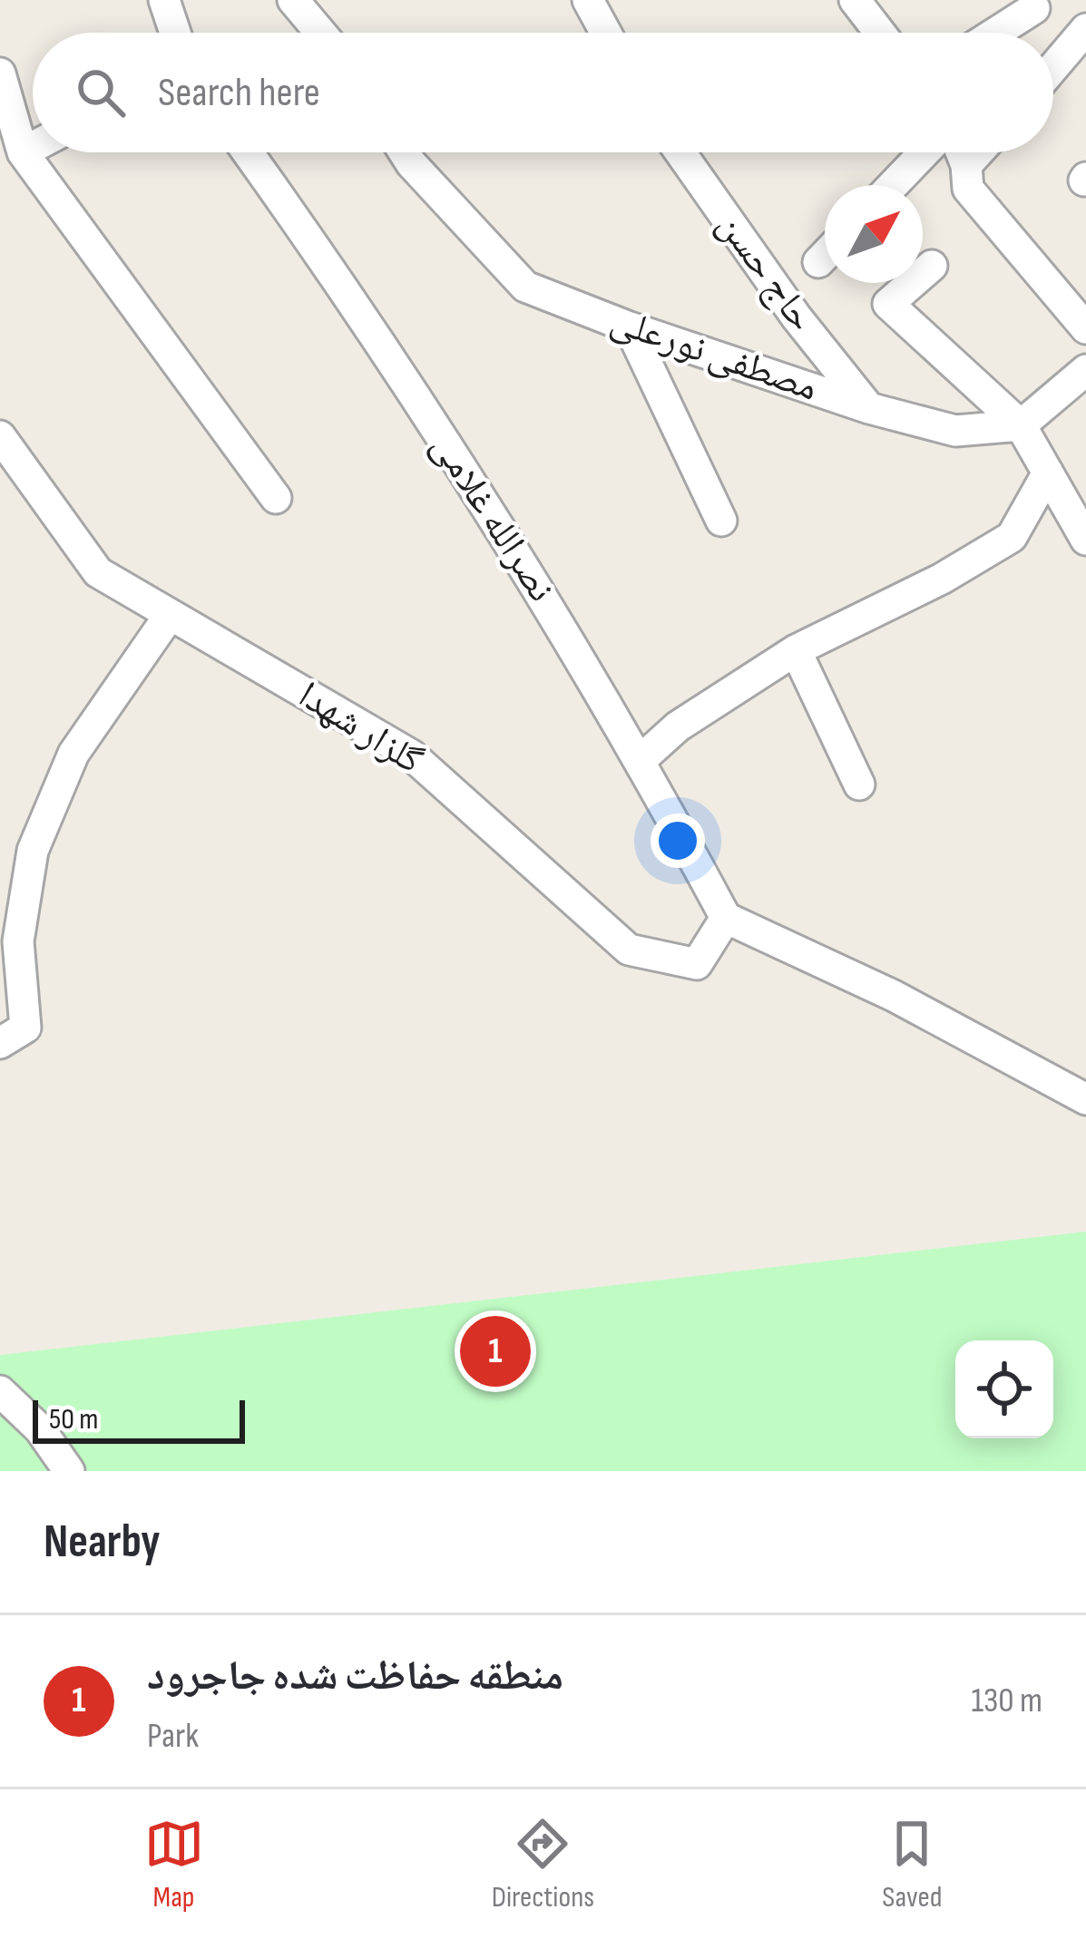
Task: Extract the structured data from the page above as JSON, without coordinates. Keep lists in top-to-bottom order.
{
  "streets": {
    "street": [
      "حاج حسن",
      "مصطفی نورعلی",
      "نصرالله غلامی",
      "گلزار شهدا"
    ]
  },
  "crossings": [
    ["حاج حسن", "مصطفی نورعلی"],
    ["نصرالله غلامی", "گلزار شهدا"]
  ],
  "scale_bar": "50 m",
  "north": "top right",
  "page": {
    "search": "Search here",
    "pins": "1",
    "scale": "50 m",
    "heading": "Nearby",
    "list": [
      {
        "mark": "1",
        "name": "منطقه حفاظت شده جاجرود",
        "note": "Park",
        "value": "130 m"
      }
    ],
    "nav": ["Map", "Directions", "Saved"]
  }
}
